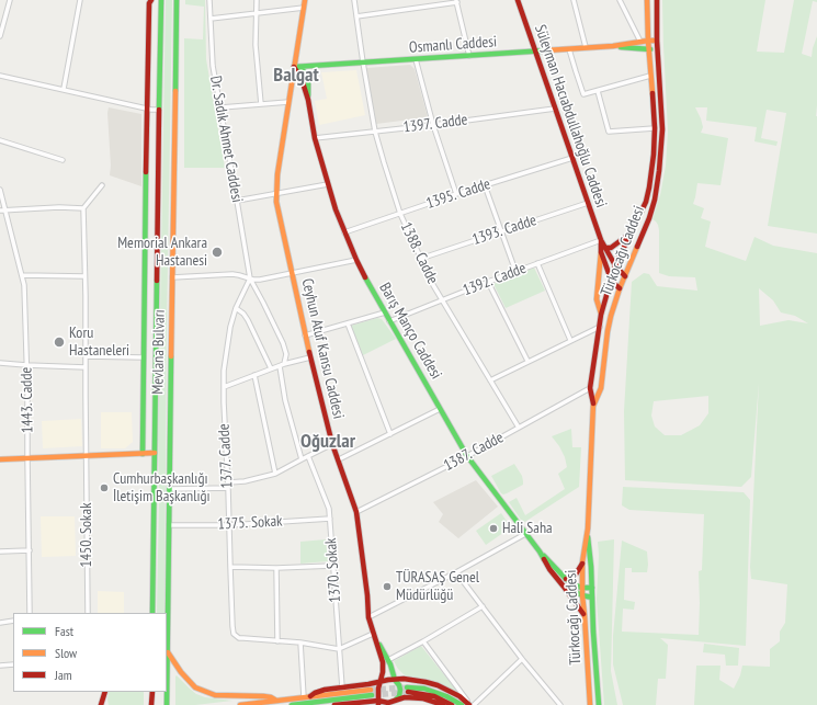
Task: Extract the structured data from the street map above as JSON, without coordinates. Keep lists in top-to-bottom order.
{
  "streets": {
    "main road": [
      "Osmanlı Caddesi",
      "Süleyman Hacıabdullahoğlu Caddesi",
      "Türkocağı Caddesi",
      "Barış Manço Caddesi",
      "Ceyhun Atuf Kansu Caddesi",
      "Mevlana Bulvarı"
    ],
    "street": [
      "1397. Cadde",
      "Dr. Sadık Ahmet Caddesi",
      "1395. Cadde",
      "1393. Cadde",
      "1388. Cadde",
      "1392. Cadde",
      "1443. Cadde",
      "1387. Cadde",
      "1377. Cadde",
      "1375. Sokak",
      "1450. Sokak",
      "1370. Sokak"
    ]
  },
  "crossings": [
    ["Osmanlı Caddesi", "Süleyman Hacıabdullahoğlu Caddesi"],
    ["Osmanlı Caddesi", "Türkocağı Caddesi"],
    ["Osmanlı Caddesi", "1388. Cadde"],
    ["Osmanlı Caddesi", "Barış Manço Caddesi"],
    ["Osmanlı Caddesi", "Ceyhun Atuf Kansu Caddesi"],
    ["Süleyman Hacıabdullahoğlu Caddesi", "1397. Cadde"],
    ["Süleyman Hacıabdullahoğlu Caddesi", "1395. Cadde"],
    ["Süleyman Hacıabdullahoğlu Caddesi", "1393. Cadde"],
    ["Süleyman Hacıabdullahoğlu Caddesi", "Türkocağı Caddesi"],
    ["Süleyman Hacıabdullahoğlu Caddesi", "1392. Cadde"],
    ["1397. Cadde", "1388. Cadde"],
    ["1397. Cadde", "Barış Manço Caddesi"],
    ["Dr. Sadık Ahmet Caddesi", "1377. Cadde"],
    ["1395. Cadde", "1388. Cadde"],
    ["1395. Cadde", "Barış Manço Caddesi"],
    ["1393. Cadde", "1388. Cadde"],
    ["Türkocağı Caddesi", "Barış Manço Caddesi"],
    ["Türkocağı Caddesi", "1387. Cadde"],
    ["1388. Cadde", "1392. Cadde"],
    ["1388. Cadde", "1387. Cadde"],
    ["1392. Cadde", "Barış Manço Caddesi"],
    ["Barış Manço Caddesi", "Ceyhun Atuf Kansu Caddesi"],
    ["Barış Manço Caddesi", "1387. Cadde"],
    ["Ceyhun Atuf Kansu Caddesi", "1387. Cadde"],
    ["Mevlana Bulvarı", "1375. Sokak"],
    ["1377. Cadde", "1375. Sokak"],
    ["1375. Sokak", "1370. Sokak"]
  ],
  "districts": ["Balgat", "Oğuzlar"],
  "places": [
    "Memorial Ankara Hastanesi",
    "Koru Hastaneleri",
    "Cumhurbaşkanlığı İletişim Başkanlığı",
    "Hali Saha",
    "TÜRASAŞ Genel Müdürlüğü"
  ],
  "legend": ["Fast", "Slow", "Jam"]
}
